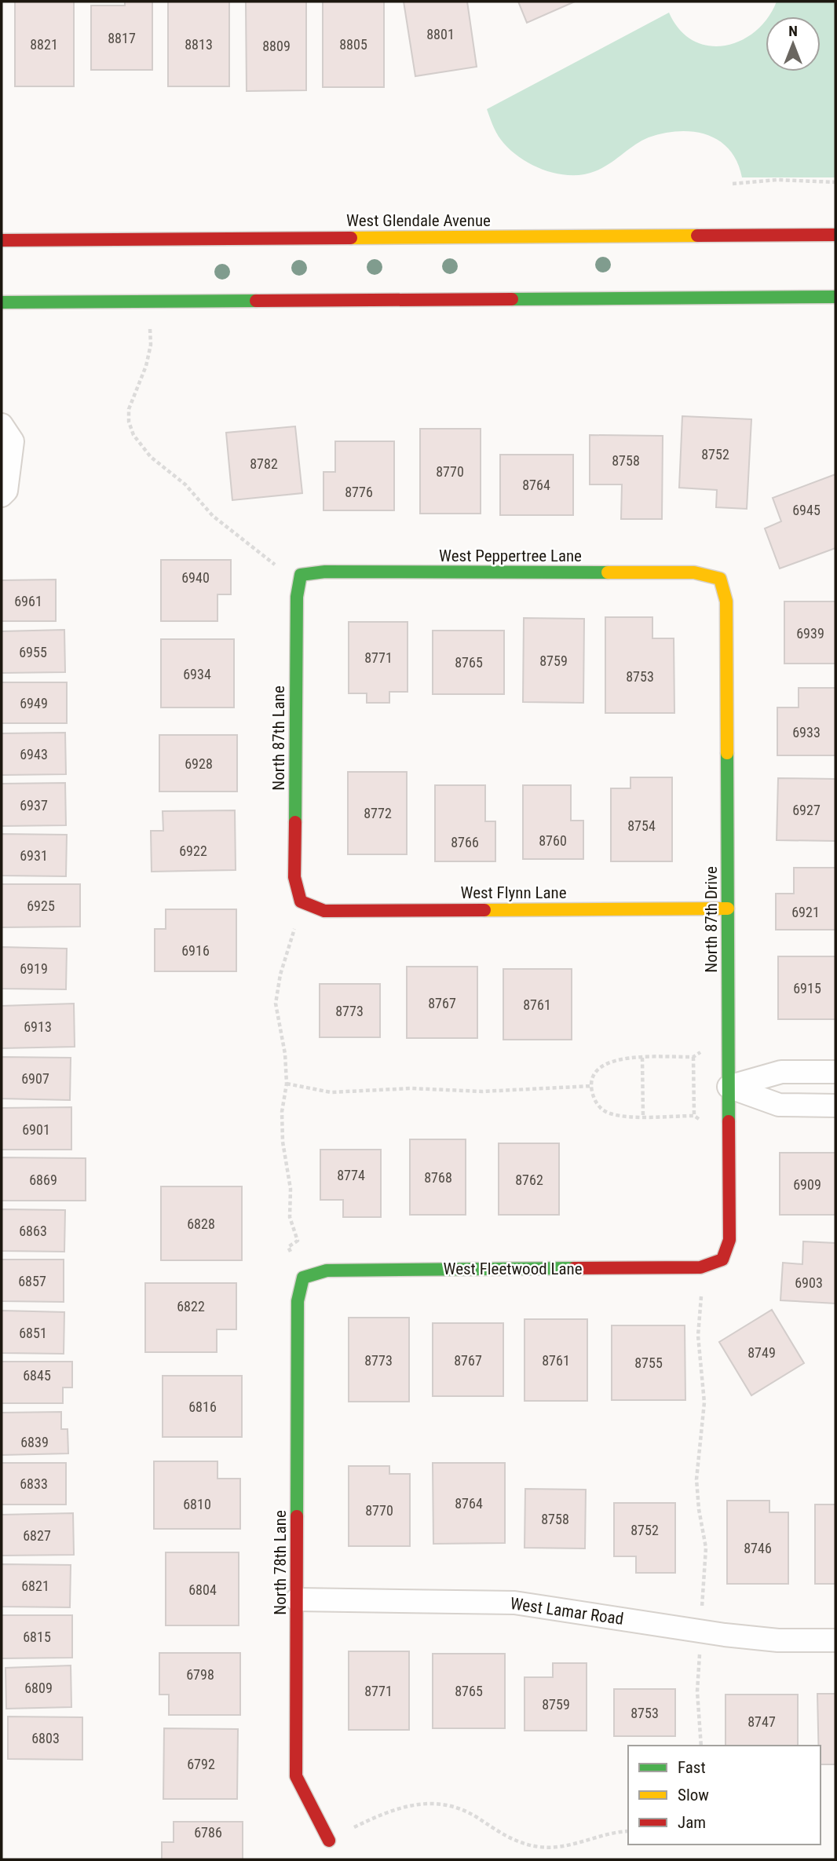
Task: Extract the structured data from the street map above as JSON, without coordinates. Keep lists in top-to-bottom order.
{
  "streets": {
    "street": [
      "West Glendale Avenue",
      "West Peppertree Lane",
      "North 87th Lane",
      "West Flynn Lane",
      "North 87th Drive",
      "West Fleetwood Lane",
      "North 78th Lane",
      "West Lamar Road"
    ]
  },
  "crossings": [
    ["West Peppertree Lane", "North 87th Lane"],
    ["West Peppertree Lane", "North 87th Drive"],
    ["North 87th Lane", "West Flynn Lane"],
    ["West Flynn Lane", "North 87th Drive"],
    ["North 87th Drive", "West Fleetwood Lane"],
    ["West Fleetwood Lane", "North 78th Lane"],
    ["North 78th Lane", "West Lamar Road"]
  ],
  "house_numbers": [
    "8801",
    "8817",
    "8821",
    "8813",
    "8805",
    "8809",
    "8752",
    "8758",
    "8782",
    "8770",
    "8764",
    "8776",
    "6945",
    "6940",
    "6961",
    "6939",
    "6955",
    "8771",
    "8759",
    "8765",
    "6934",
    "8753",
    "6949",
    "6933",
    "6943",
    "6928",
    "6937",
    "6927",
    "8772",
    "8754",
    "8760",
    "8766",
    "6922",
    "6931",
    "6925",
    "6921",
    "6916",
    "6919",
    "6915",
    "8767",
    "8761",
    "8773",
    "6913",
    "6907",
    "6901",
    "8774",
    "8768",
    "6869",
    "8762",
    "6909",
    "6828",
    "6863",
    "6857",
    "6903",
    "6822",
    "6851",
    "8749",
    "8773",
    "8767",
    "8761",
    "8755",
    "6845",
    "6816",
    "6839",
    "6833",
    "8764",
    "6810",
    "8770",
    "8758",
    "8752",
    "6827",
    "8746",
    "6821",
    "6804",
    "6815",
    "6798",
    "6809",
    "8771",
    "8765",
    "8759",
    "8753",
    "8747",
    "6803",
    "6792",
    "6786"
  ],
  "legend": ["Fast", "Slow", "Jam"],
  "north": "top"
}
